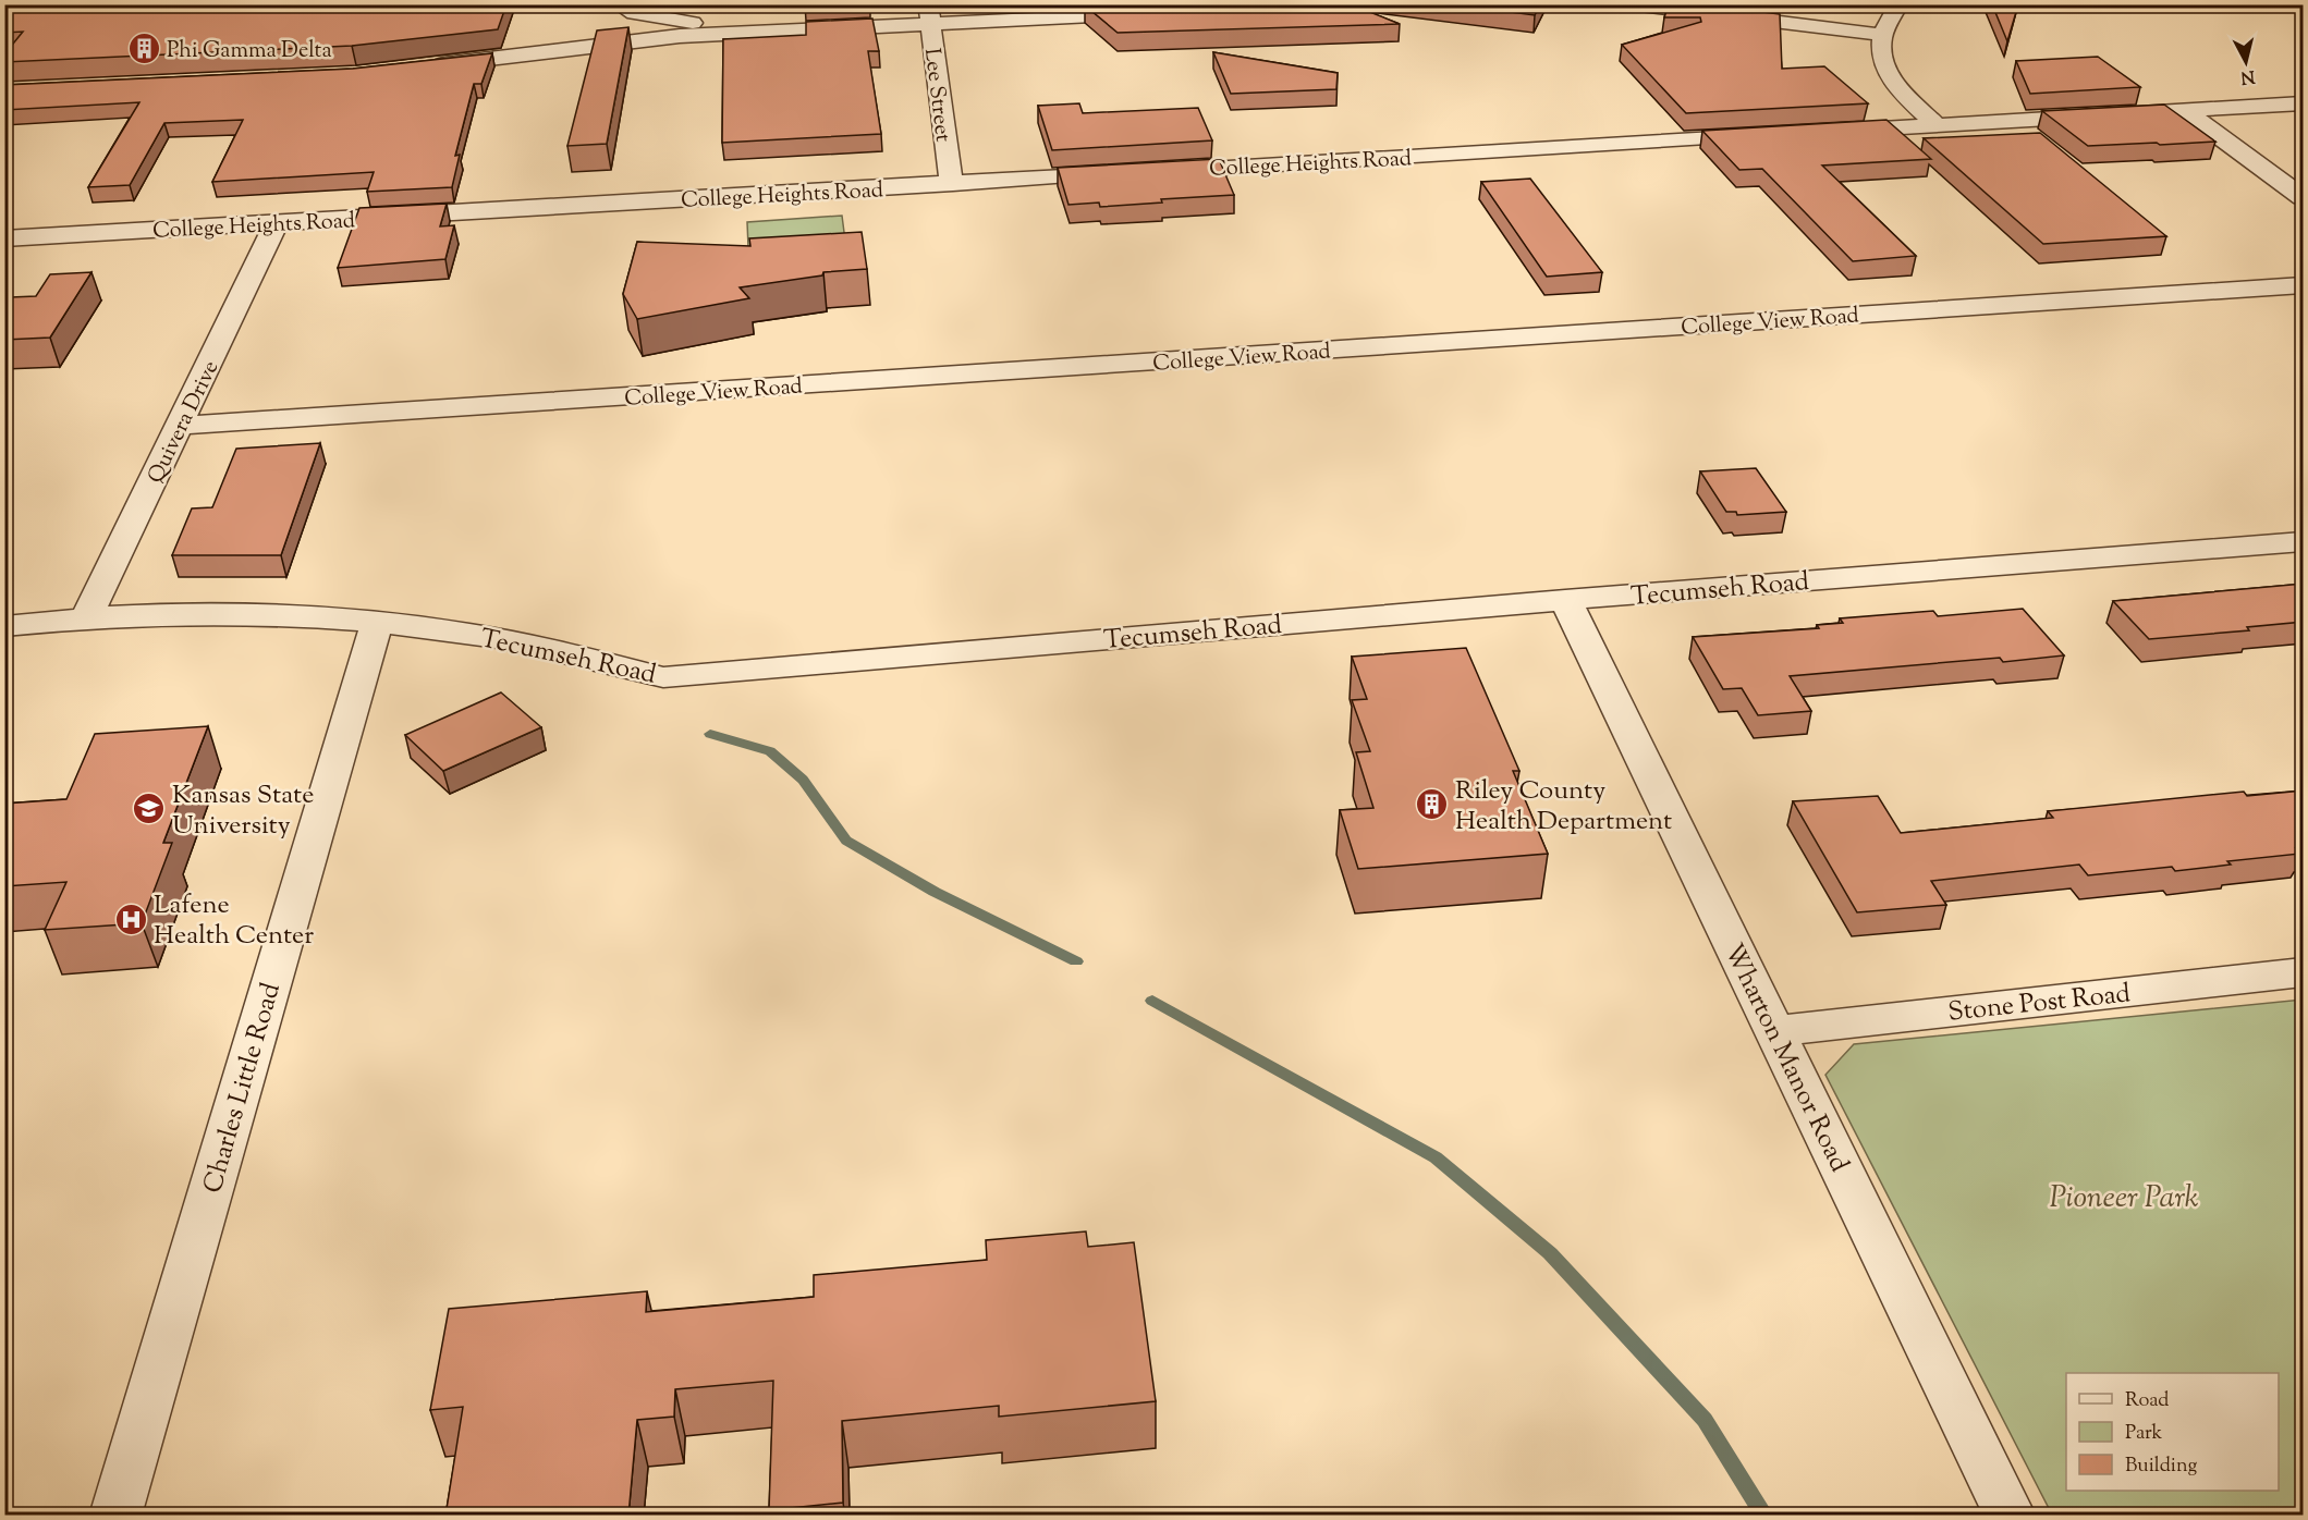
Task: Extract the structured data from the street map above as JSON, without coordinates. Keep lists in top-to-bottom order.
{
  "streets": {
    "street": [
      "Lee Street",
      "College Heights Road",
      "College View Road",
      "Quivera Drive",
      "Tecumseh Road",
      "Stone Post Road",
      "Wharton Manor Road",
      "Charles Little Road"
    ]
  },
  "crossings": [
    ["Lee Street", "College Heights Road"],
    ["College Heights Road", "Quivera Drive"],
    ["College View Road", "Quivera Drive"],
    ["Quivera Drive", "Tecumseh Road"],
    ["Tecumseh Road", "Wharton Manor Road"],
    ["Tecumseh Road", "Charles Little Road"],
    ["Stone Post Road", "Wharton Manor Road"]
  ],
  "parks": ["Pioneer Park"],
  "places": {
    "building": ["Phi Gamma Delta", "Riley County Health Department"],
    "school or university": ["Kansas State University"],
    "hospital": ["Lafene Health Center"]
  },
  "legend": ["Road", "Park", "Building"],
  "north": "bottom"
}
